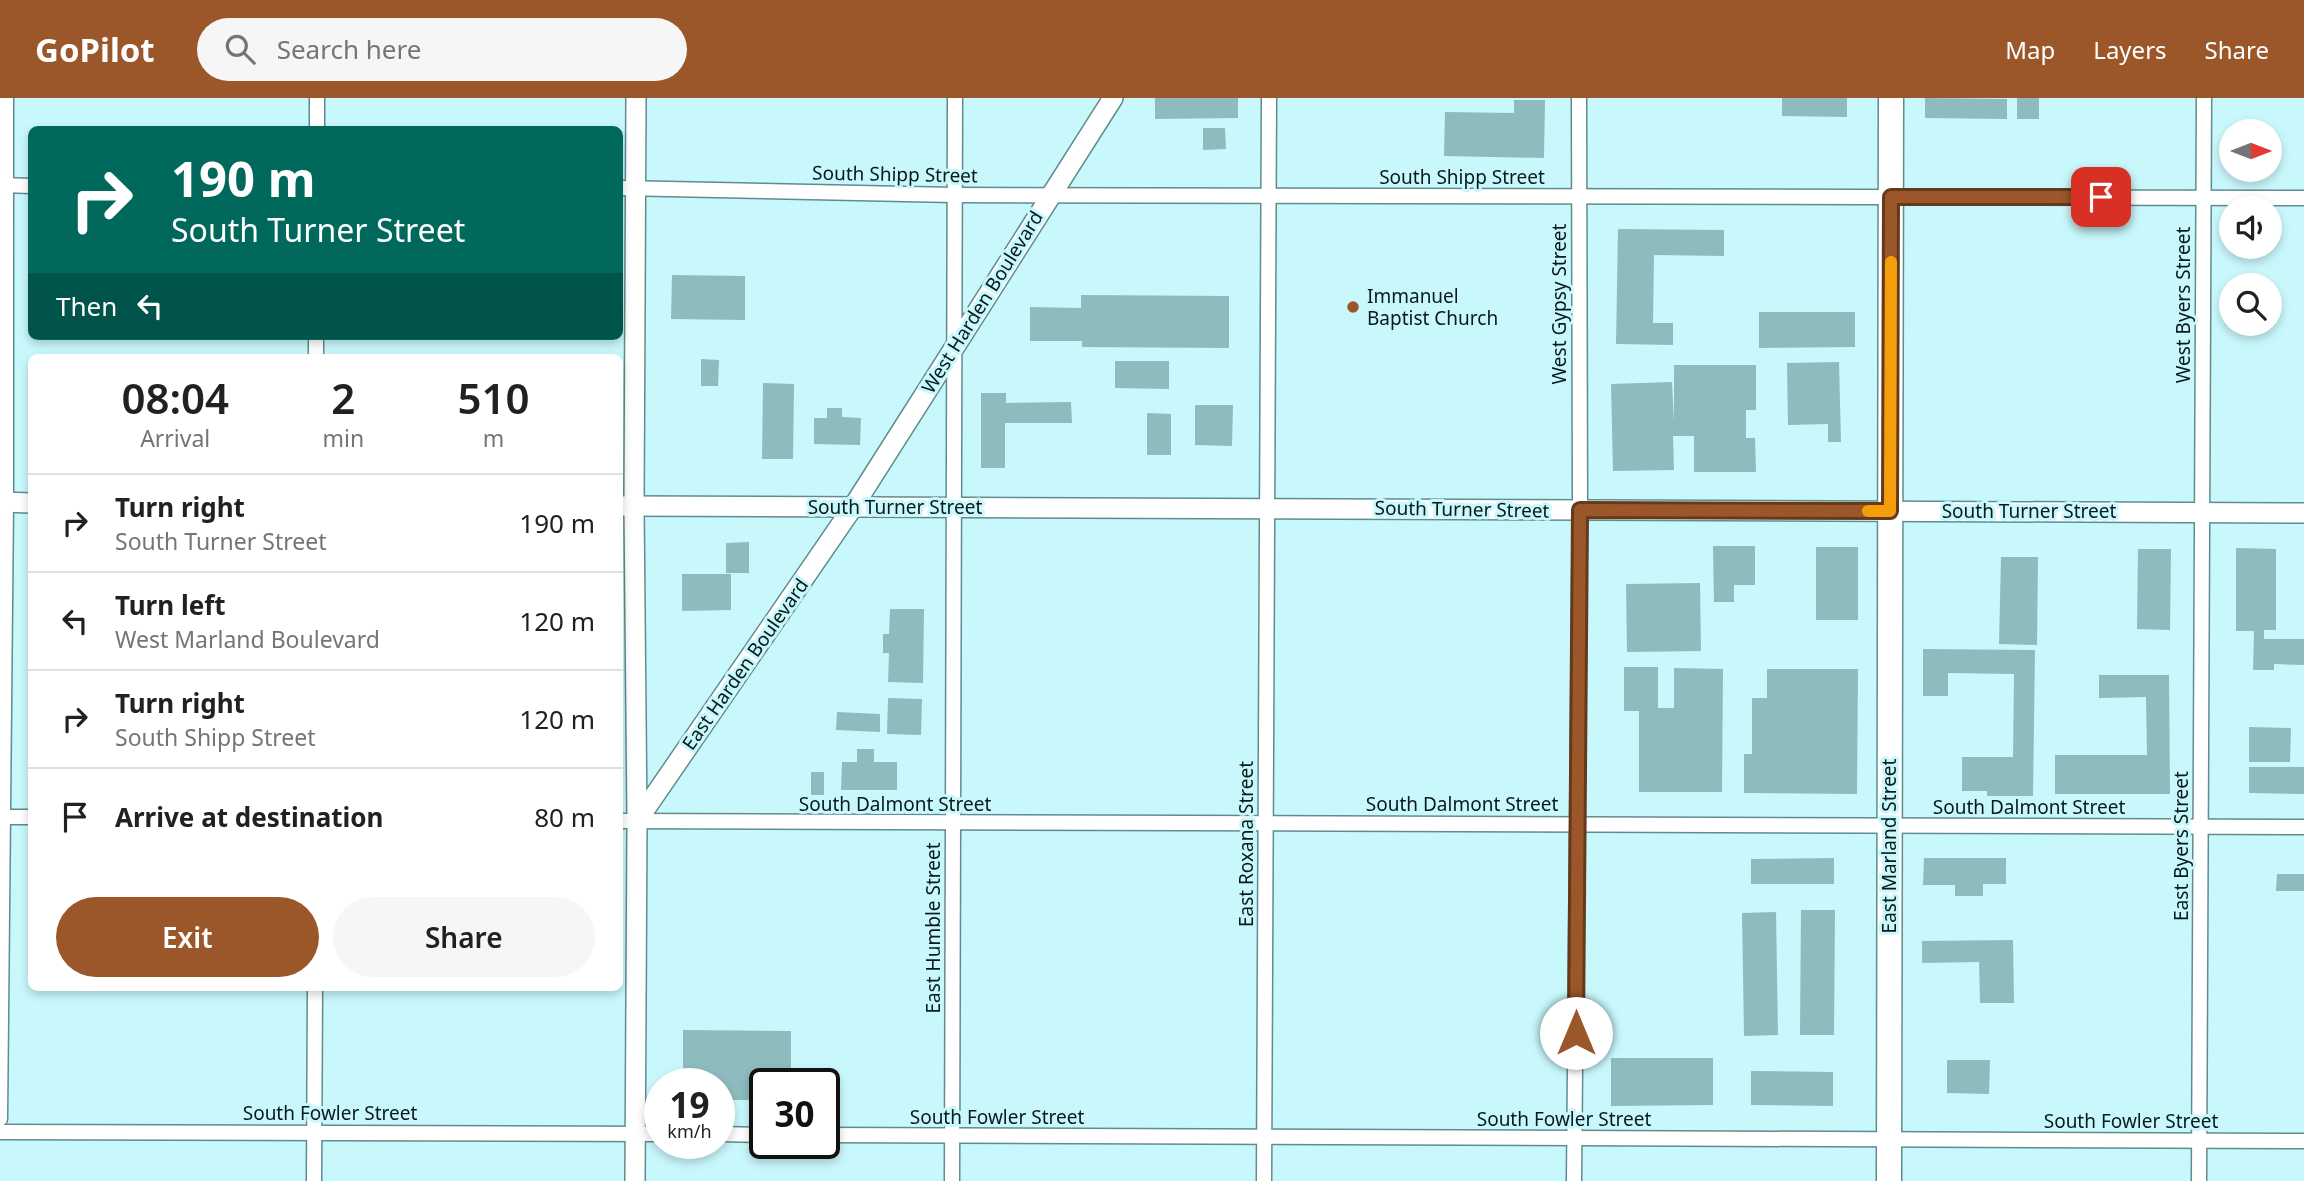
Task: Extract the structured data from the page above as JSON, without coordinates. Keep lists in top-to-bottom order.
{
  "streets": {
    "highway": ["East Marland Street"],
    "street": [
      "South Shipp Street",
      "West Harden Boulevard",
      "West Gypsy Street",
      "West Byers Street",
      "South Turner Street",
      "East Harden Boulevard",
      "South Dalmont Street",
      "East Roxana Street",
      "East Byers Street",
      "East Humble Street",
      "South Fowler Street"
    ]
  },
  "crossings": [
    ["South Shipp Street", "West Harden Boulevard"],
    ["South Shipp Street", "West Gypsy Street"],
    ["South Shipp Street", "West Byers Street"],
    ["South Shipp Street", "East Roxana Street"],
    ["South Shipp Street", "East Marland Street"],
    ["South Shipp Street", "East Humble Street"],
    ["West Harden Boulevard", "South Turner Street"],
    ["West Harden Boulevard", "East Harden Boulevard"],
    ["West Harden Boulevard", "East Humble Street"],
    ["West Gypsy Street", "South Turner Street"],
    ["West Gypsy Street", "South Dalmont Street"],
    ["West Gypsy Street", "South Fowler Street"],
    ["West Byers Street", "South Turner Street"],
    ["West Byers Street", "East Byers Street"],
    ["South Turner Street", "East Harden Boulevard"],
    ["South Turner Street", "East Roxana Street"],
    ["South Turner Street", "East Marland Street"],
    ["South Turner Street", "East Byers Street"],
    ["South Turner Street", "East Humble Street"],
    ["East Harden Boulevard", "South Dalmont Street"],
    ["South Dalmont Street", "East Roxana Street"],
    ["South Dalmont Street", "East Marland Street"],
    ["South Dalmont Street", "East Byers Street"],
    ["South Dalmont Street", "East Humble Street"],
    ["East Roxana Street", "South Fowler Street"],
    ["East Marland Street", "South Fowler Street"],
    ["East Byers Street", "South Fowler Street"],
    ["East Humble Street", "South Fowler Street"]
  ],
  "places": ["Immanuel Baptist Church"],
  "north": "right",
  "page": {
    "header": "GoPilot",
    "search": "Search here",
    "nav": ["Map", "Layers", "Share"],
    "turn": ["190 m", "South Turner Street"],
    "then": "Then",
    "eta": [
      "08:04",
      "Arrival",
      "2",
      "min",
      "510",
      "m"
    ],
    "list": [
      {
        "name": "Turn right",
        "note": "South Turner Street",
        "value": "190 m"
      },
      {
        "name": "Turn left",
        "note": "West Marland Boulevard",
        "value": "120 m"
      },
      {
        "name": "Turn right",
        "note": "South Shipp Street",
        "value": "120 m"
      },
      {
        "name": "Arrive at destination",
        "value": "80 m"
      }
    ],
    "buttons": ["Exit", "Share"],
    "speed": "19 km/h",
    "limit": "30"
  }
}
